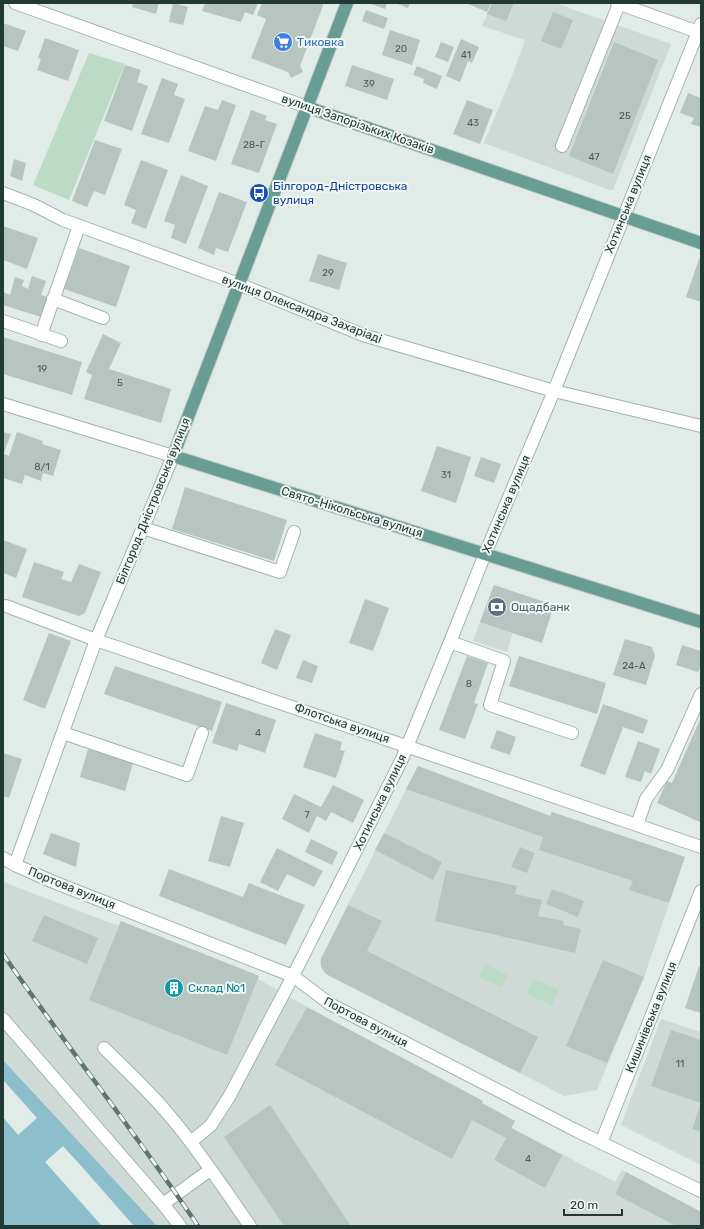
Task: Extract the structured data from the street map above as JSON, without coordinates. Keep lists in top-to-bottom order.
{
  "streets": {
    "main road": ["вулиця Запорізьких Козаків", "Білгород-Дністровська вулиця", "Свято-Нікольська вулиця"],
    "street": [
      "Хотинська вулиця",
      "вулиця Олександра Захаріаді",
      "Флотська вулиця",
      "Портова вулиця",
      "Кишинівська вулиця"
    ]
  },
  "crossings": [
    ["вулиця Запорізьких Козаків", "Хотинська вулиця"],
    ["вулиця Запорізьких Козаків", "Білгород-Дністровська вулиця"],
    ["Хотинська вулиця", "вулиця Олександра Захаріаді"],
    ["Хотинська вулиця", "Свято-Нікольська вулиця"],
    ["Хотинська вулиця", "Флотська вулиця"],
    ["Хотинська вулиця", "Портова вулиця"],
    ["вулиця Олександра Захаріаді", "Білгород-Дністровська вулиця"],
    ["Білгород-Дністровська вулиця", "Свято-Нікольська вулиця"],
    ["Білгород-Дністровська вулиця", "Флотська вулиця"],
    ["Білгород-Дністровська вулиця", "Портова вулиця"],
    ["Портова вулиця", "Кишинівська вулиця"]
  ],
  "places": {
    "supermarket": ["Тиковка"],
    "bus stop": ["Білгород-Дністровська вулиця"],
    "bank": ["Ощадбанк"],
    "building": ["Склад №1"]
  },
  "house_numbers": [
    "20",
    "41",
    "39",
    "25",
    "43",
    "28-Г",
    "47",
    "29",
    "19",
    "5",
    "8/1",
    "31",
    "24-А",
    "8",
    "4",
    "7",
    "11",
    "4"
  ],
  "scale_bar": "20 m"
}
